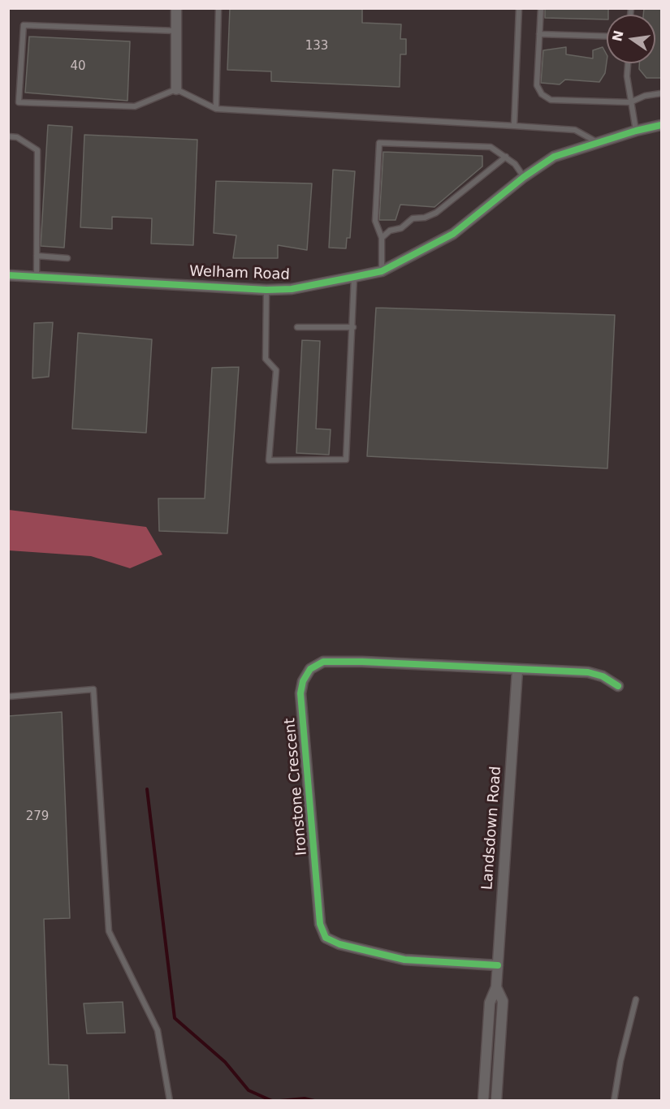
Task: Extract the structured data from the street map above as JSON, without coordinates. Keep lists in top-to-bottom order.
{
  "streets": {
    "street": ["Welham Road", "Ironstone Crescent", "Landsdown Road"]
  },
  "crossings": [
    ["Ironstone Crescent", "Landsdown Road"]
  ],
  "house_numbers": ["133", "40", "279"],
  "north": "left"
}
